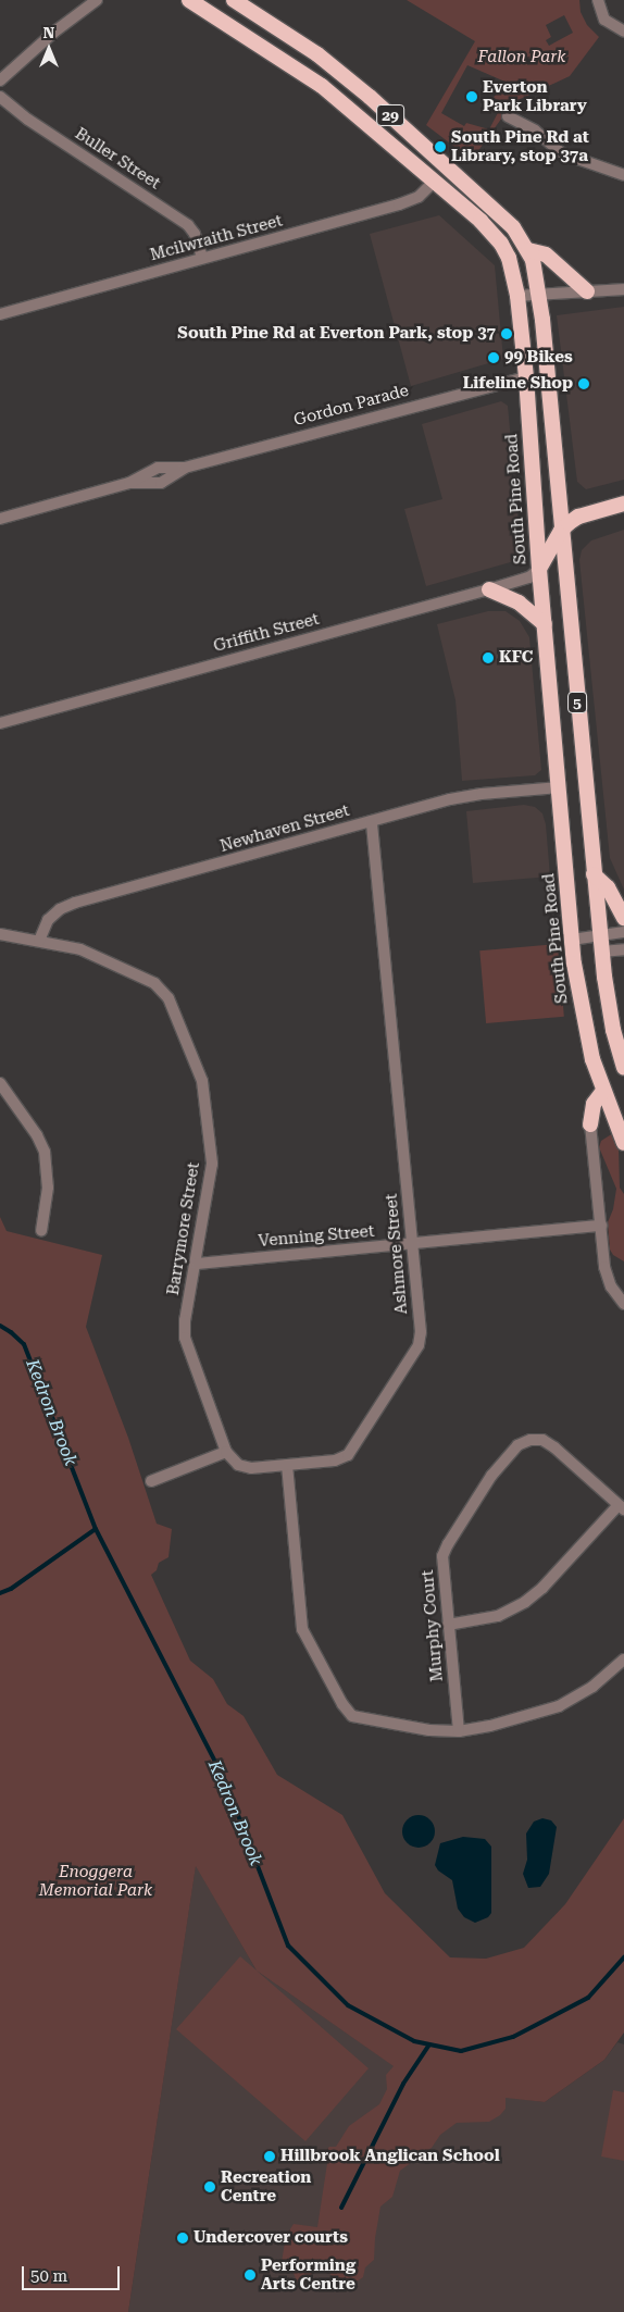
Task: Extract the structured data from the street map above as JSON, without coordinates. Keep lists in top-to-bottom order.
{
  "streets": {
    "highway": ["29", "South Pine Road", "5"],
    "street": [
      "Buller Street",
      "Mcilwraith Street",
      "Gordon Parade",
      "Griffith Street",
      "Newhaven Street",
      "Barrymore Street",
      "Venning Street",
      "Ashmore Street",
      "Murphy Court"
    ]
  },
  "crossings": [
    ["29", "5"],
    ["Buller Street", "Mcilwraith Street"],
    ["Mcilwraith Street", "South Pine Road"],
    ["Gordon Parade", "South Pine Road"],
    ["South Pine Road", "Griffith Street"],
    ["South Pine Road", "Newhaven Street"],
    ["Newhaven Street", "Barrymore Street"],
    ["Newhaven Street", "Ashmore Street"],
    ["Barrymore Street", "Venning Street"],
    ["Barrymore Street", "Ashmore Street"],
    ["Venning Street", "Ashmore Street"]
  ],
  "water": ["Kedron Brook"],
  "parks": ["Fallon Park", "Enoggera Memorial Park"],
  "places": [
    "Everton Park Library",
    "South Pine Rd at Library, stop 37a",
    "South Pine Rd at Everton Park, stop 37",
    "99 Bikes",
    "Lifeline Shop",
    "KFC",
    "Hillbrook Anglican School",
    "Recreation Centre",
    "Undercover courts",
    "Performing Arts Centre"
  ],
  "scale_bar": "50 m",
  "north": "top"
}
